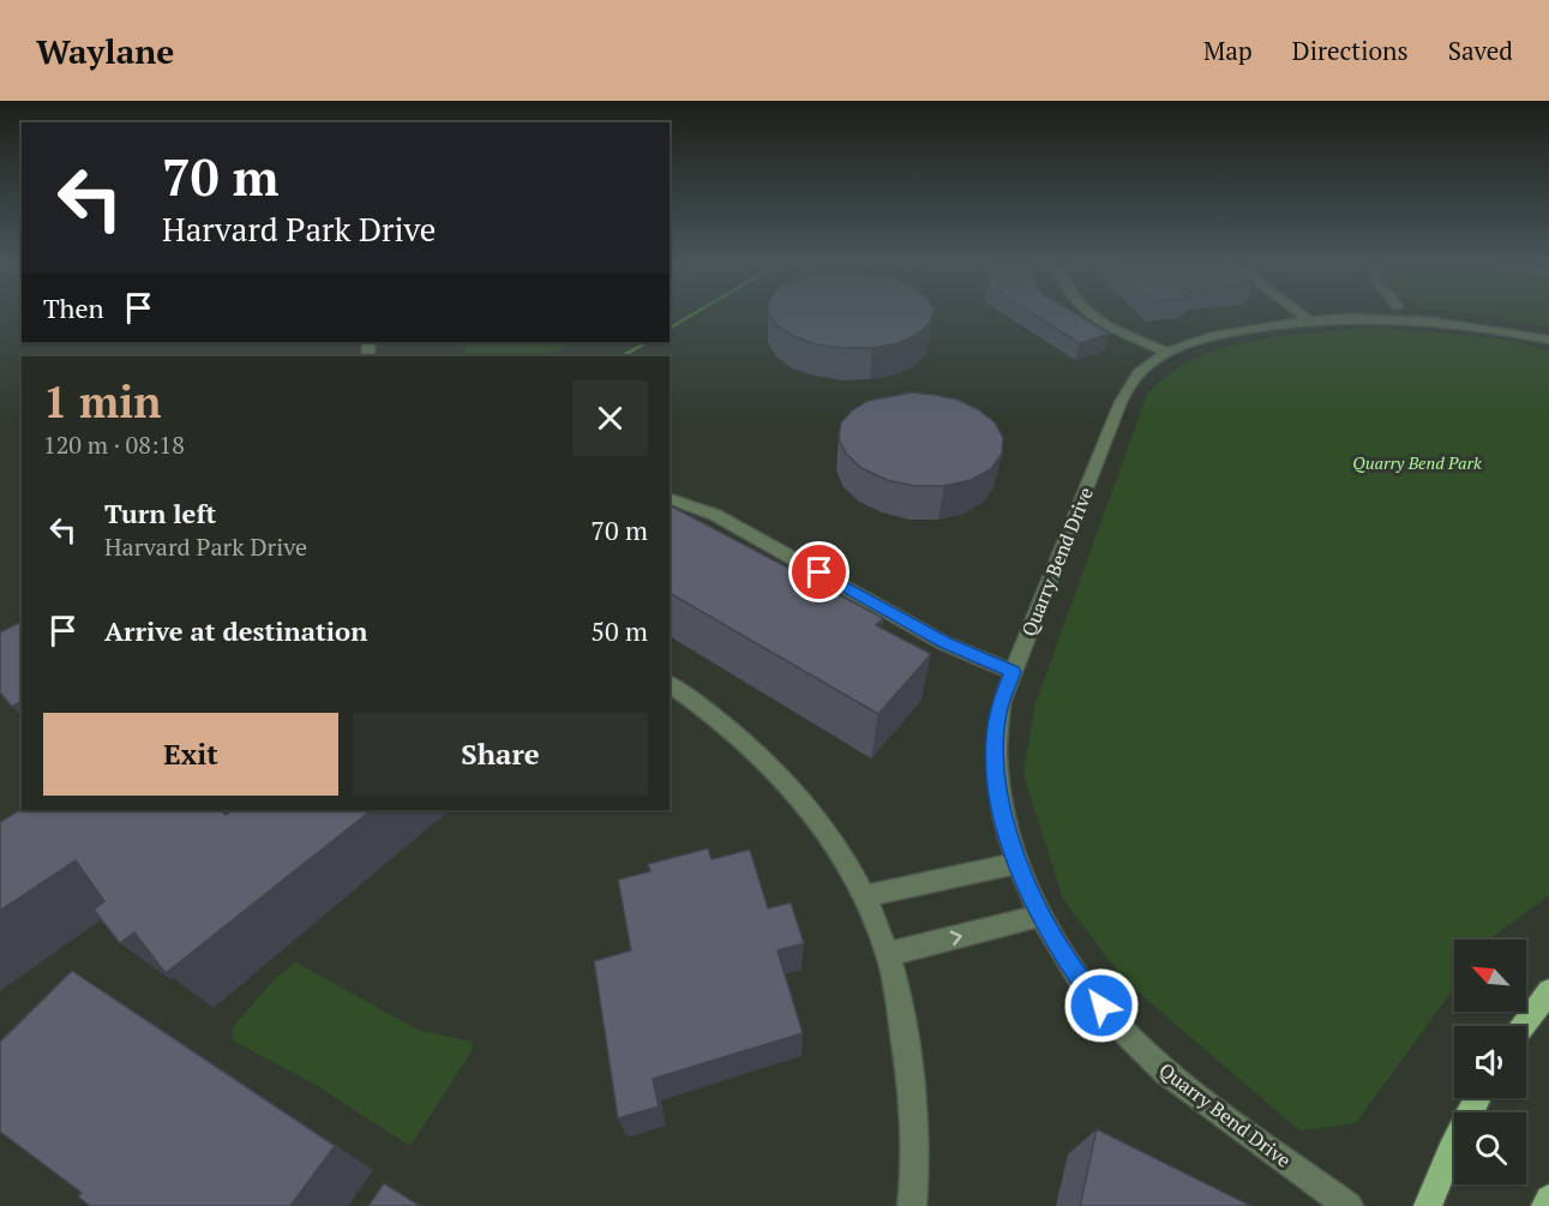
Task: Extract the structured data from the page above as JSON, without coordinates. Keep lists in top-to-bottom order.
{
  "streets": {
    "street": ["Quarry Bend Drive"]
  },
  "parks": ["Quarry Bend Park"],
  "north": "top left",
  "page": {
    "header": "Waylane",
    "nav": ["Map", "Directions", "Saved"],
    "turn": ["70 m", "Harvard Park Drive"],
    "then": "Then",
    "heading": ["1 min", "120 m · 08:18"],
    "list": [
      {
        "name": "Turn left",
        "note": "Harvard Park Drive",
        "value": "70 m"
      },
      {
        "name": "Arrive at destination",
        "value": "50 m"
      }
    ],
    "buttons": ["Exit", "Share"]
  }
}
